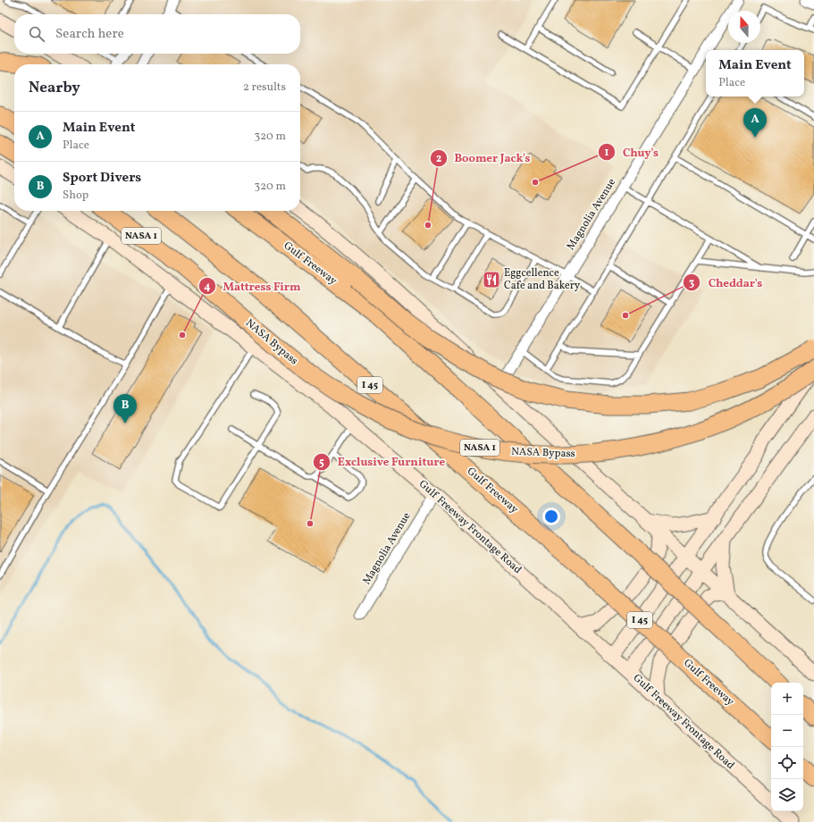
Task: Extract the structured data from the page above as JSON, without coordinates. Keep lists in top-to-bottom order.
{
  "streets": {
    "highway": [
      "NASA 1",
      "Gulf Freeway",
      "NASA Bypass",
      "I 45"
    ],
    "main road": ["Gulf Freeway Frontage Road"],
    "street": ["Magnolia Avenue"]
  },
  "crossings": [
    ["Magnolia Avenue", "Gulf Freeway Frontage Road"],
    ["NASA Bypass", "Gulf Freeway Frontage Road"]
  ],
  "places": {
    "other": [
      "Chuy's",
      "Boomer Jack's",
      "Cheddar's",
      "Mattress Firm",
      "Exclusive Furniture"
    ],
    "restaurant": ["Eggcellence Cafe and Bakery"]
  },
  "north": "top",
  "page": {
    "search": "Search here",
    "popup": ["Main Event", "Place"],
    "heading": ["Nearby", "2 results"],
    "pins": ["A", "B"],
    "list": [
      {
        "mark": "A",
        "name": "Main Event",
        "note": "Place",
        "value": "320 m"
      },
      {
        "mark": "B",
        "name": "Sport Divers",
        "note": "Shop",
        "value": "320 m"
      }
    ],
    "map_buttons": ["+", "−"]
  }
}
